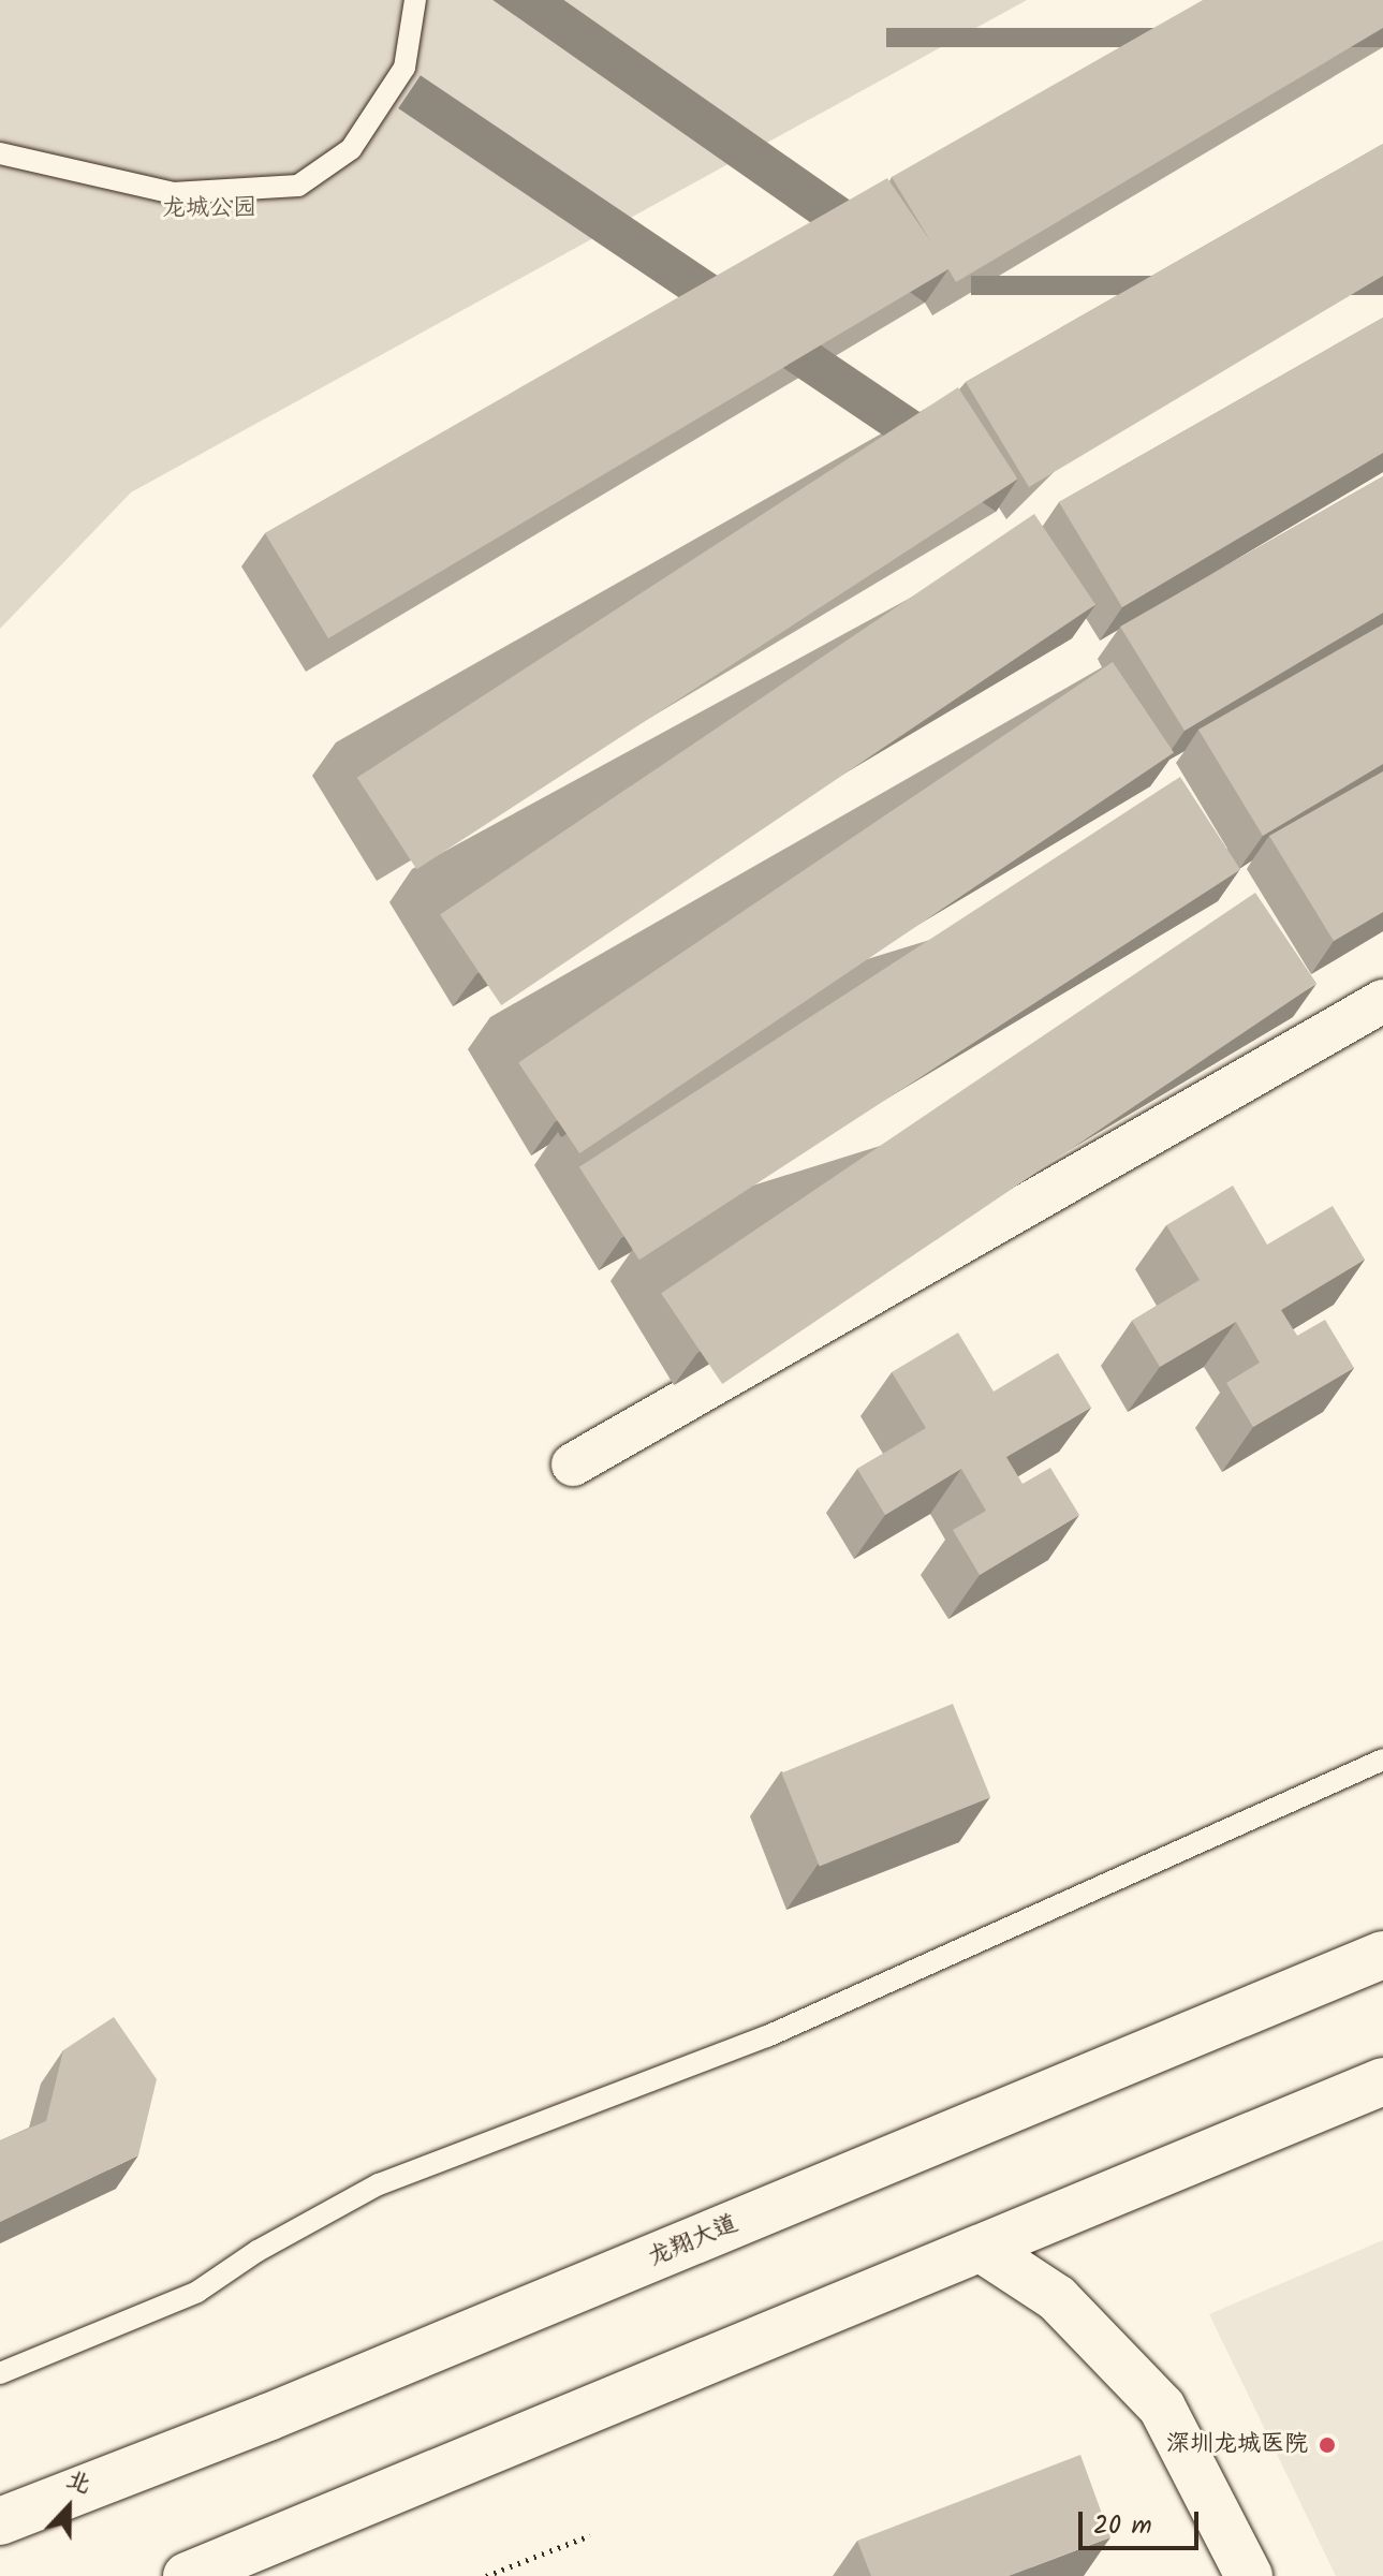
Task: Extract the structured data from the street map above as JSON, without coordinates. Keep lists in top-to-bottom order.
{
  "streets": {
    "main road": ["龙翔大道"]
  },
  "parks": ["龙城公园"],
  "places": ["深圳龙城医院"],
  "scale_bar": "20 m",
  "north": "top"
}
